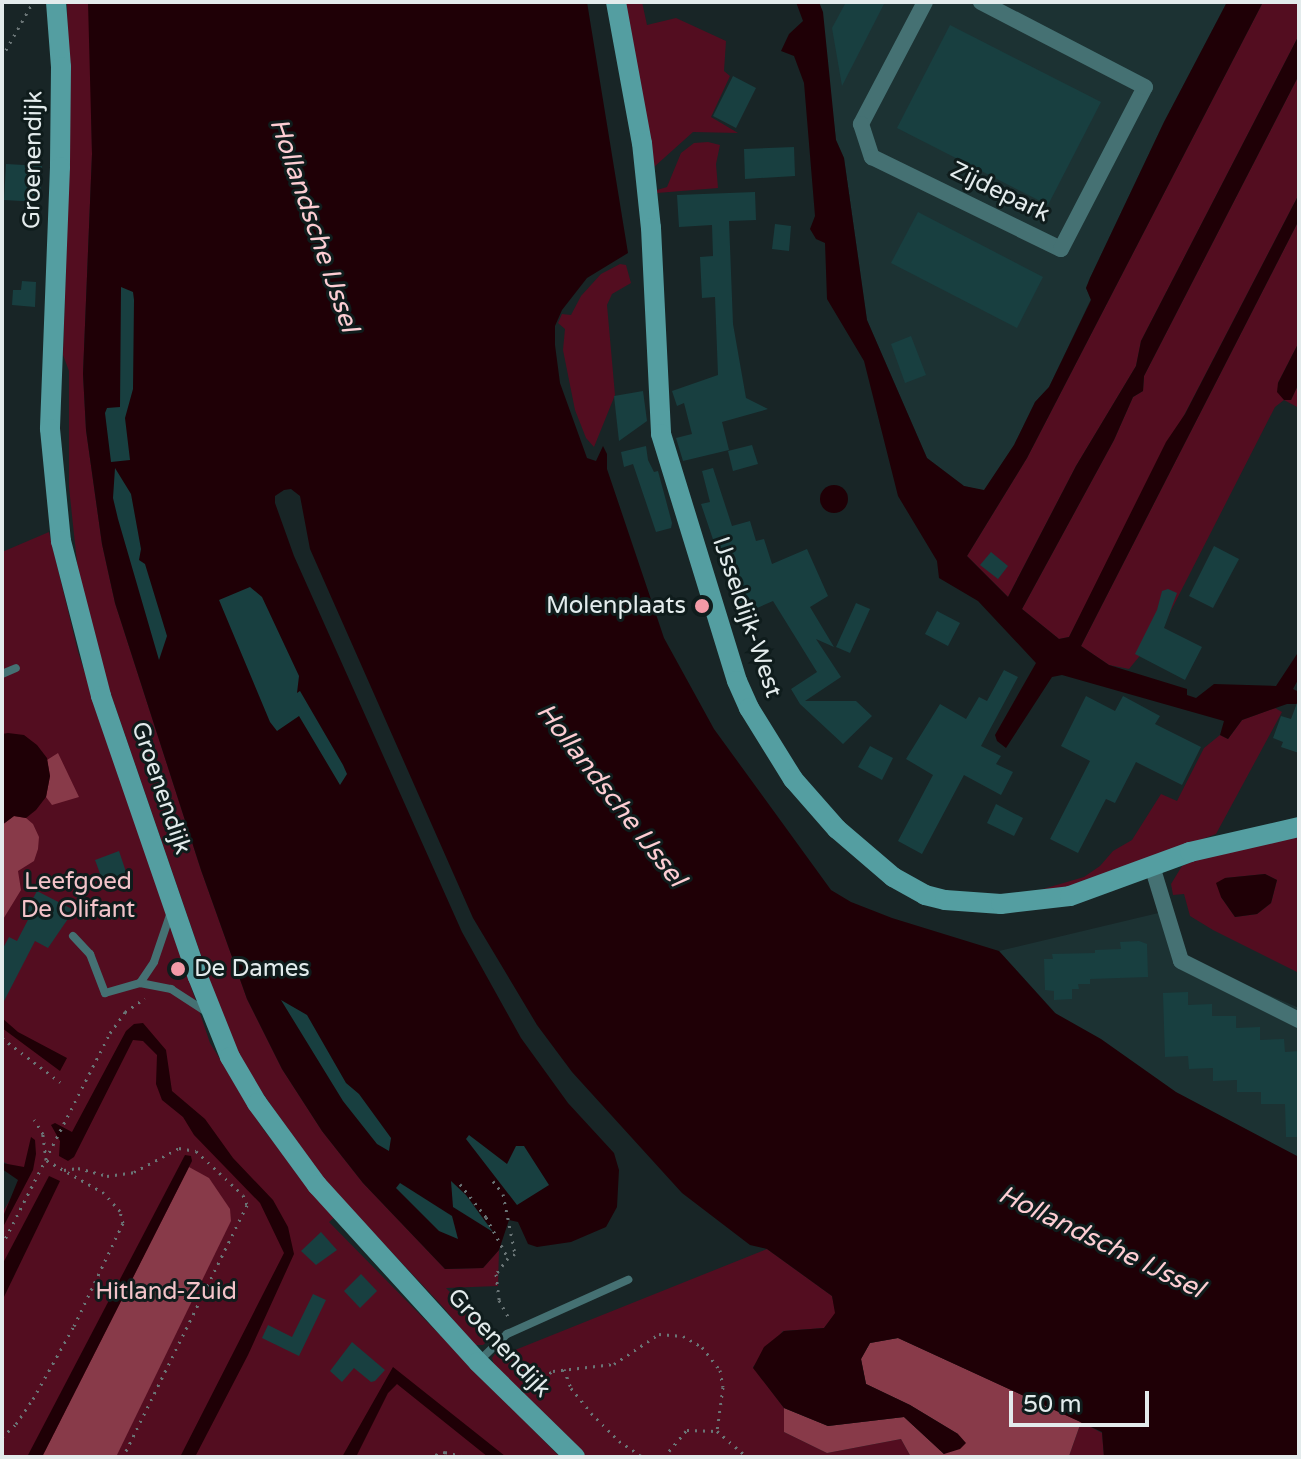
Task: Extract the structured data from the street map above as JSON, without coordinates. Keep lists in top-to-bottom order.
{
  "streets": {
    "street": ["Groenendijk", "Zijdepark", "IJsseldijk-West"]
  },
  "water": ["Hollandsche IJssel"],
  "parks": ["Leefgoed De Olifant", "Hitland-Zuid"],
  "places": ["Molenplaats", "De Dames"],
  "scale_bar": "50 m"
}
